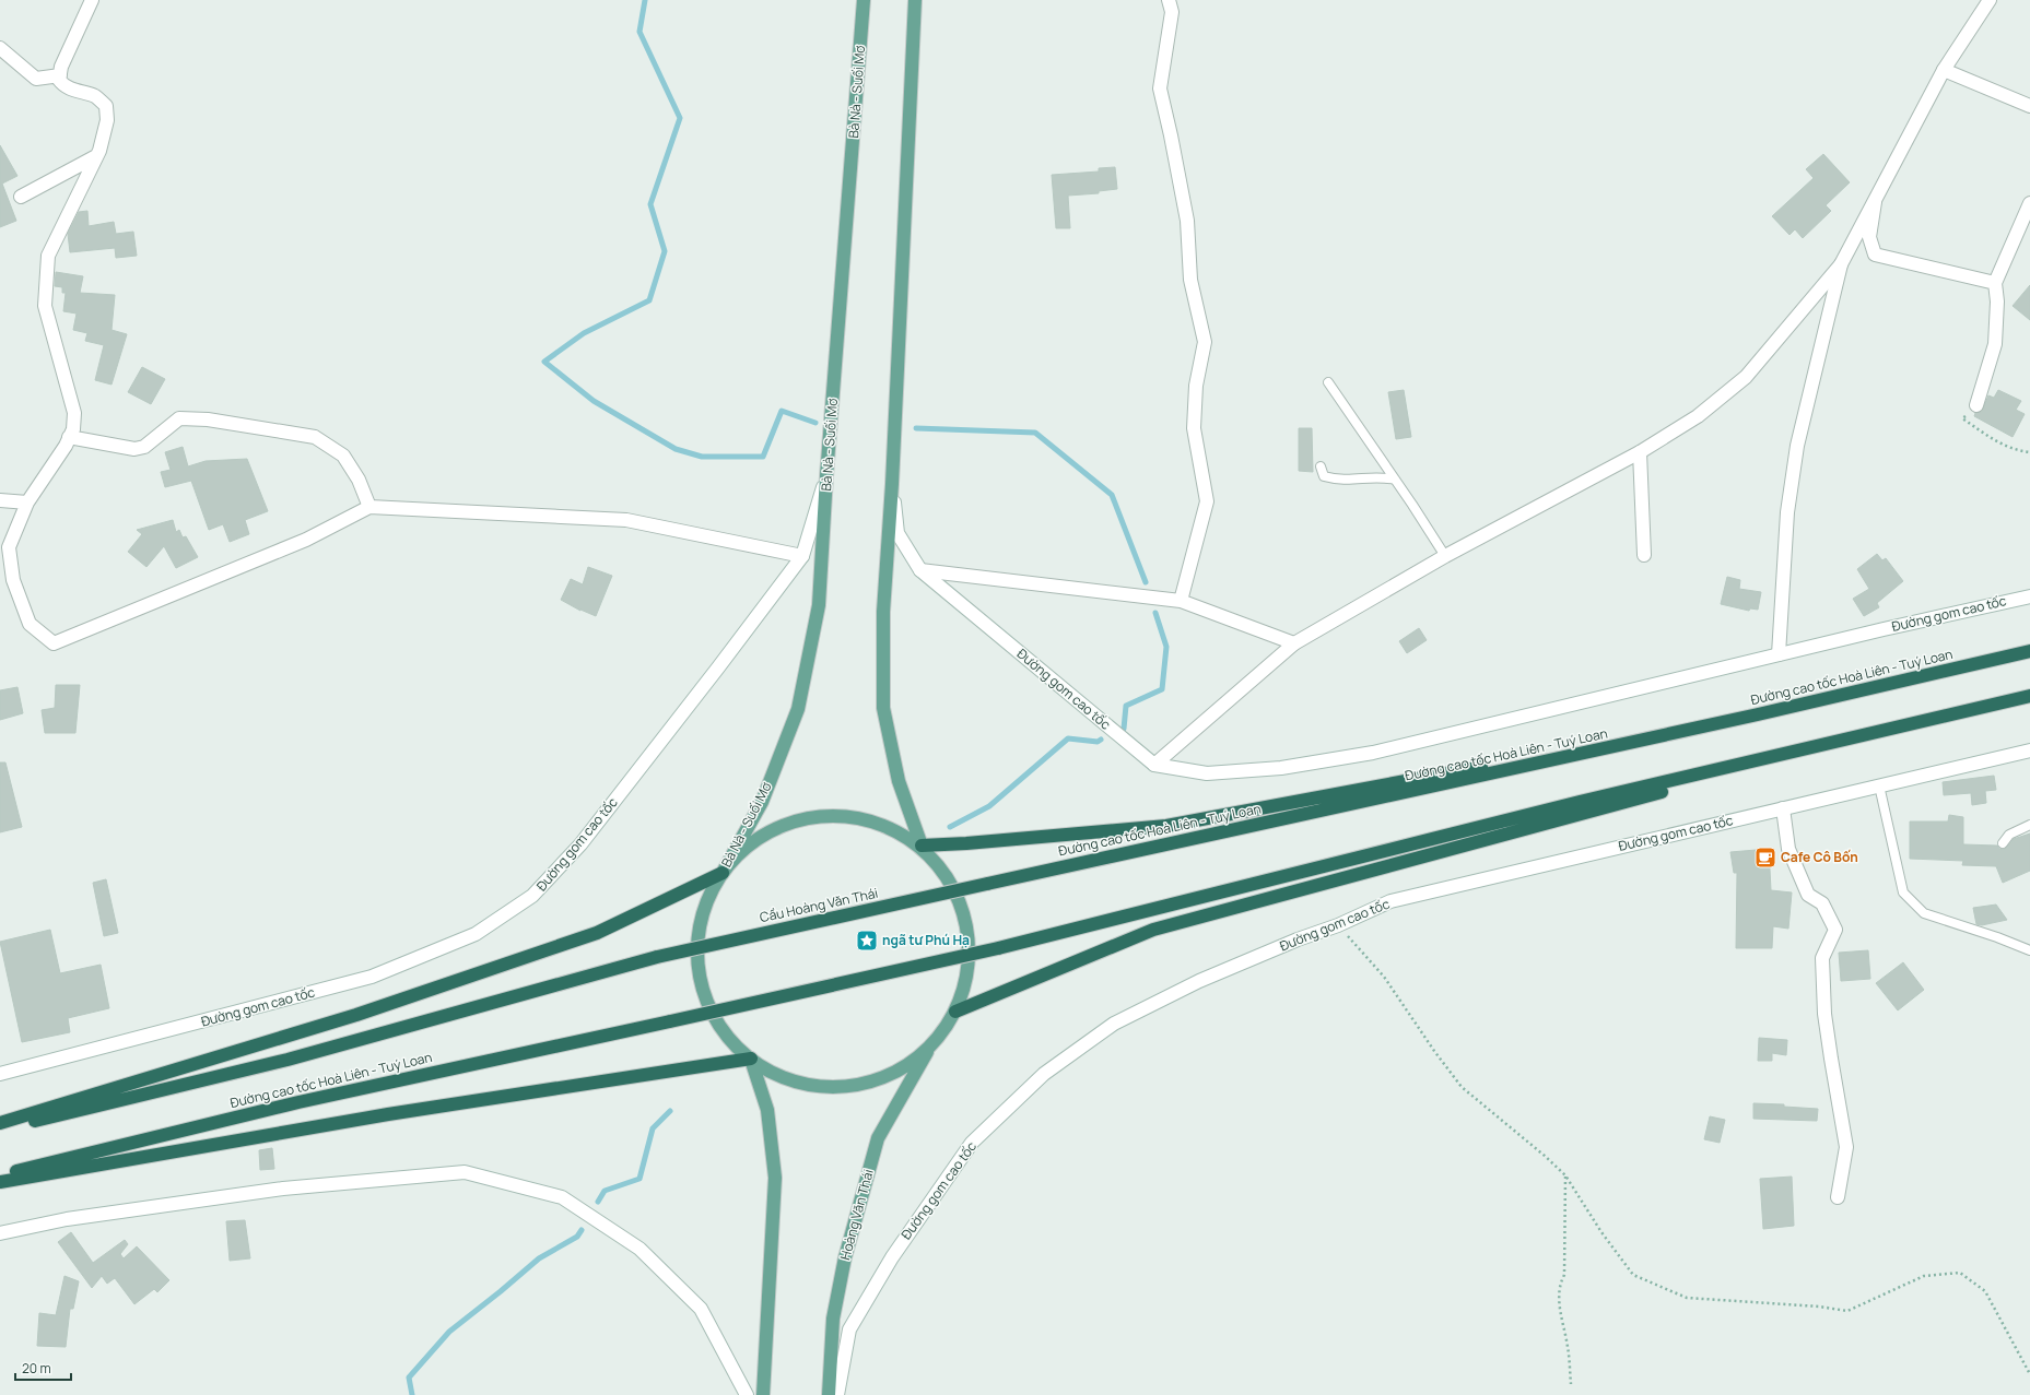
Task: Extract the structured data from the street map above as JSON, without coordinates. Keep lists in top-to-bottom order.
{
  "streets": {
    "highway": ["Đường cao tốc Hoà Liên - Tuý Loan", "Cầu Hoàng Văn Thái"],
    "main road": ["Bà Nà - Suối Mơ", "Hoàng Văn Thái"],
    "street": ["Đường gom cao tốc"]
  },
  "crossings": [
    ["Bà Nà - Suối Mơ", "Đường gom cao tốc"],
    ["Bà Nà - Suối Mơ", "Hoàng Văn Thái"],
    ["Đường cao tốc Hoà Liên - Tuý Loan", "Cầu Hoàng Văn Thái"]
  ],
  "places": {
    "cafe": ["Cafe Cô Bốn"],
    "place": ["ngã tư Phú Hạ"]
  },
  "scale_bar": "20 m"
}
